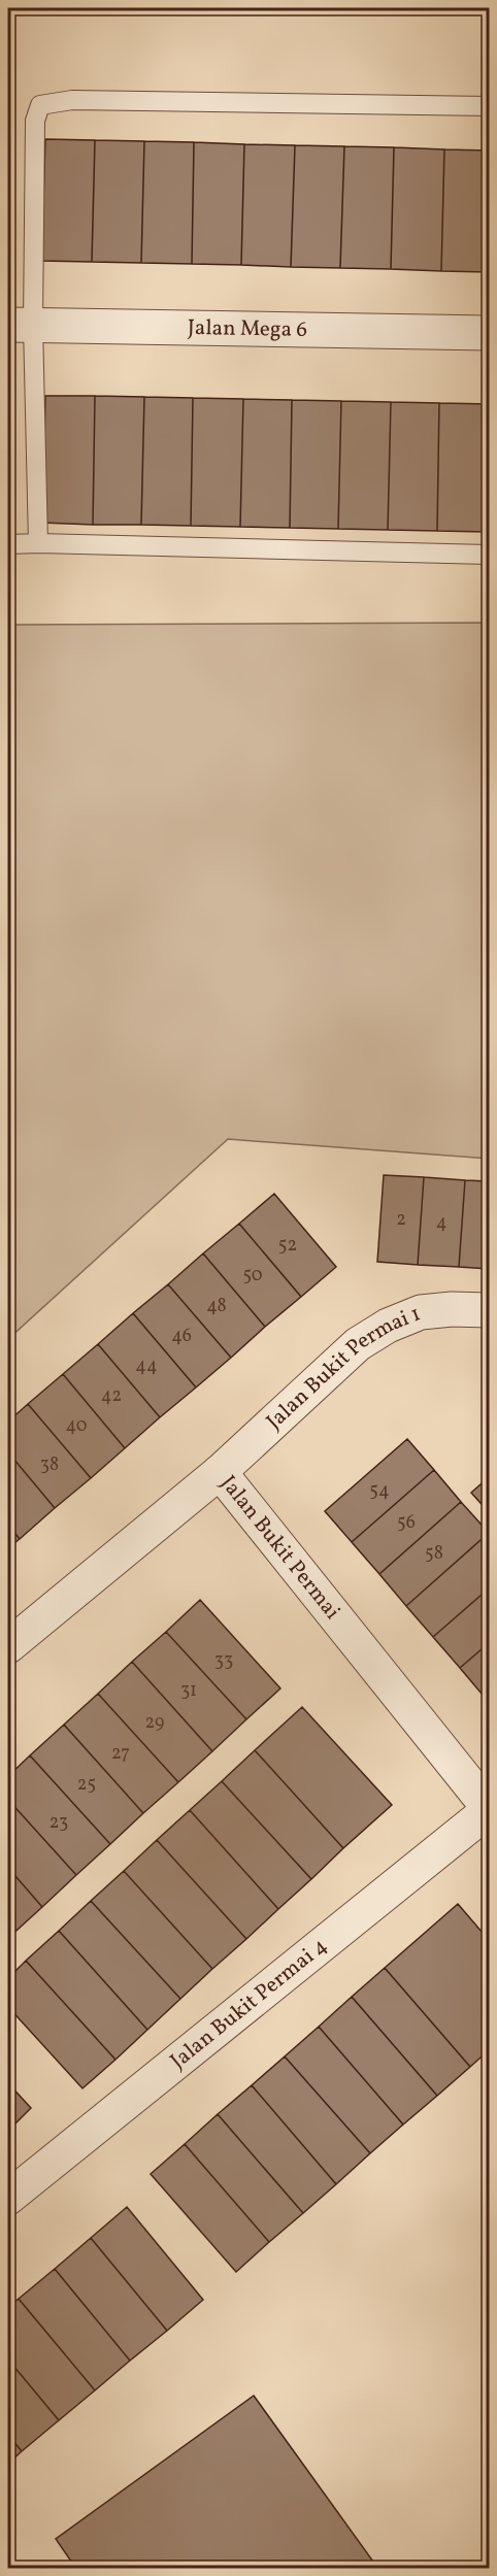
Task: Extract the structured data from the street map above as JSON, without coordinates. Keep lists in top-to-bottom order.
{
  "streets": {
    "street": [
      "Jalan Mega 6",
      "Jalan Bukit Permai 1",
      "Jalan Bukit Permai",
      "Jalan Bukit Permai 4"
    ]
  },
  "crossings": [
    ["Jalan Bukit Permai 1", "Jalan Bukit Permai"],
    ["Jalan Bukit Permai", "Jalan Bukit Permai 4"]
  ],
  "house_numbers": [
    "2",
    "4",
    "52",
    "50",
    "48",
    "46",
    "44",
    "42",
    "40",
    "38",
    "54",
    "56",
    "58",
    "33",
    "31",
    "29",
    "27",
    "25",
    "23"
  ]
}
